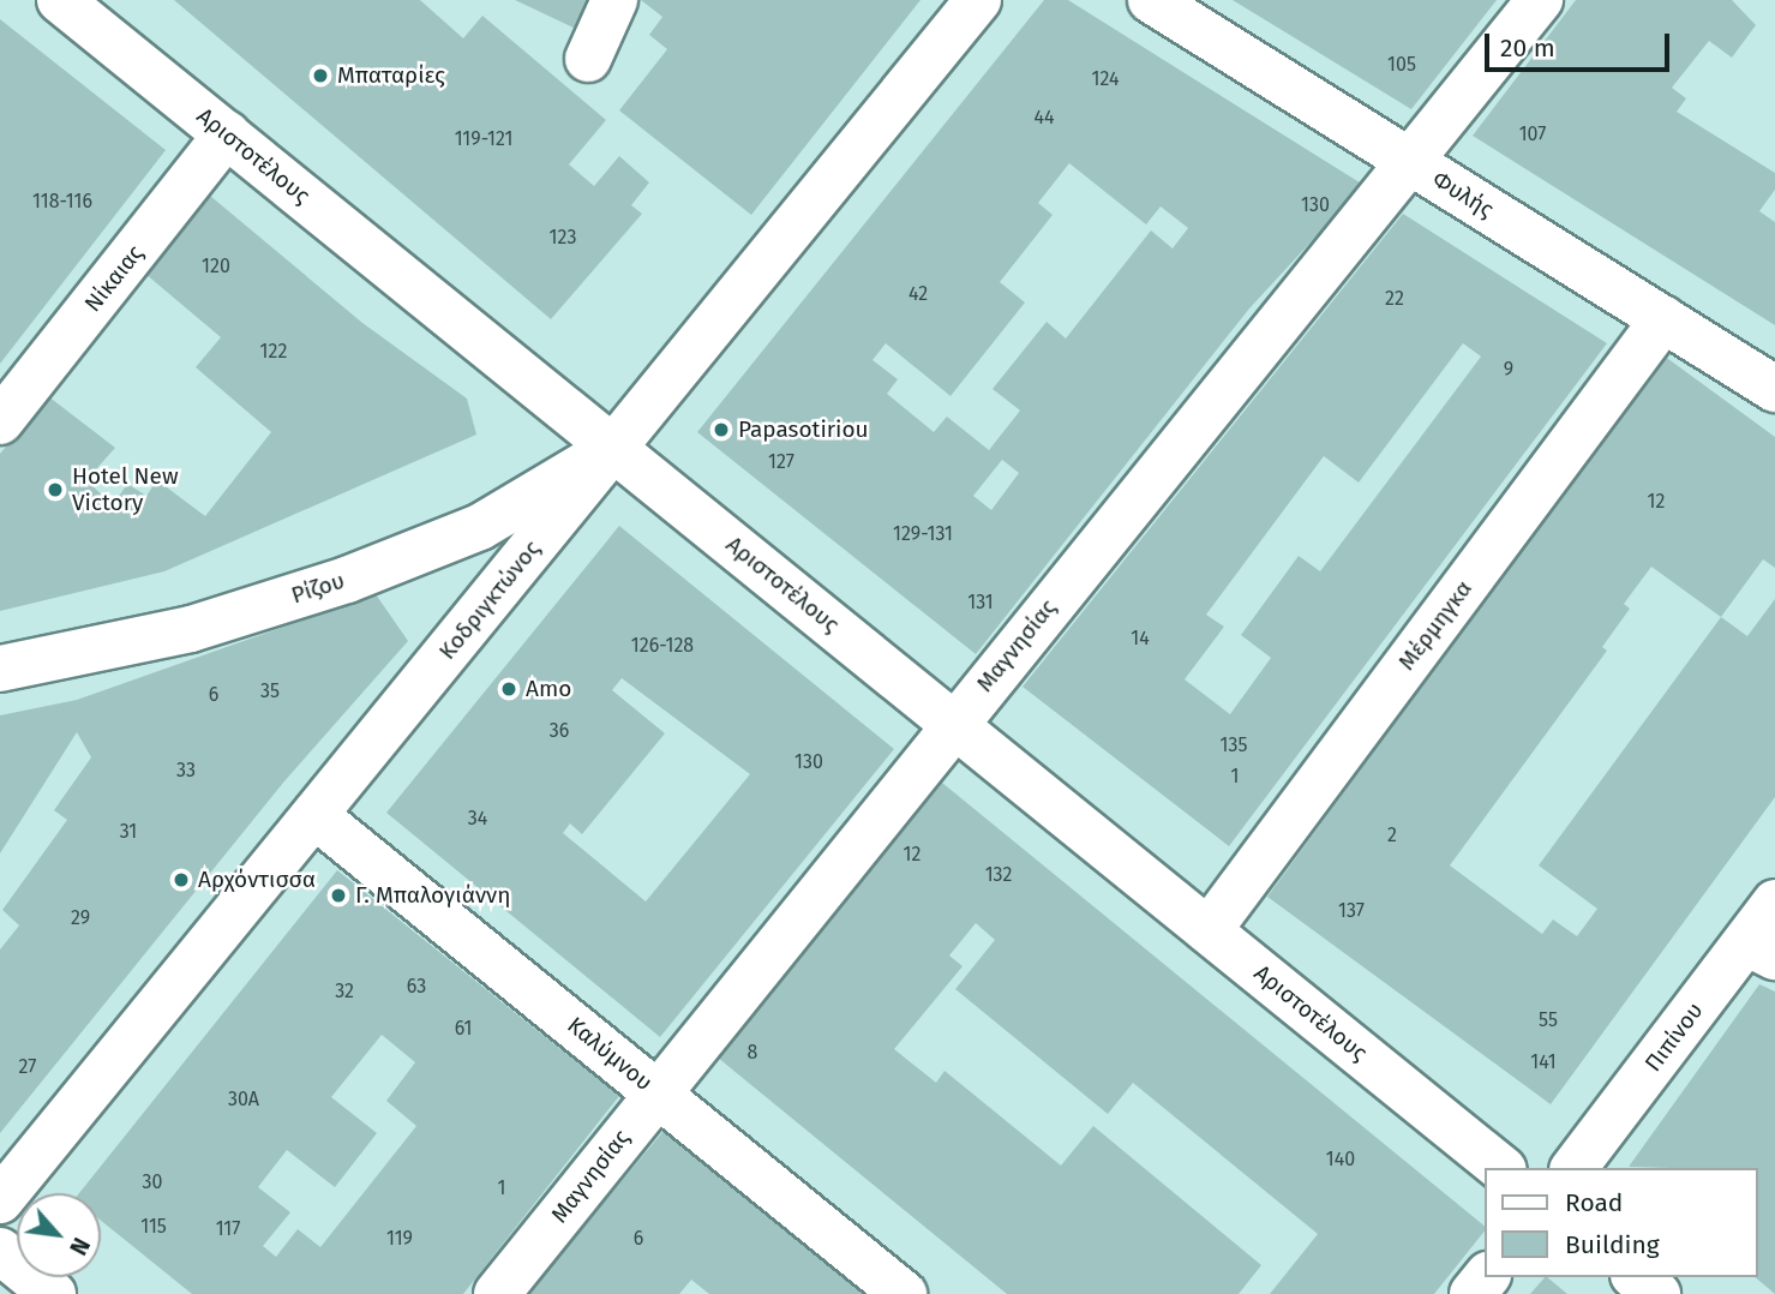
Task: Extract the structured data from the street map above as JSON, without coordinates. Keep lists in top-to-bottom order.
{
  "streets": {
    "street": [
      "Αριστοτέλους",
      "Φυλής",
      "Νίκαιας",
      "Ρίζου",
      "Κοδριγκτώνος",
      "Μέρμηγκα",
      "Μαγνησίας",
      "Πιπίνου",
      "Καλύμνου"
    ]
  },
  "crossings": [
    ["Αριστοτέλους", "Νίκαιας"],
    ["Αριστοτέλους", "Ρίζου"],
    ["Αριστοτέλους", "Κοδριγκτώνος"],
    ["Αριστοτέλους", "Μέρμηγκα"],
    ["Αριστοτέλους", "Μαγνησίας"],
    ["Φυλής", "Μέρμηγκα"],
    ["Φυλής", "Μαγνησίας"],
    ["Ρίζου", "Κοδριγκτώνος"],
    ["Κοδριγκτώνος", "Καλύμνου"],
    ["Μαγνησίας", "Καλύμνου"]
  ],
  "places": [
    "Μπαταρίες",
    "Papasotiriou",
    "Hotel New Victory",
    "Amo",
    "Αρχόντισσα",
    "Γ. Μπαλογιάννη"
  ],
  "house_numbers": [
    "105",
    "124",
    "44",
    "107",
    "119-121",
    "118-116",
    "130",
    "123",
    "120",
    "42",
    "22",
    "122",
    "9",
    "127",
    "12",
    "129-131",
    "131",
    "14",
    "126-128",
    "35",
    "6",
    "36",
    "135",
    "130",
    "33",
    "1",
    "34",
    "31",
    "2",
    "12",
    "132",
    "137",
    "29",
    "63",
    "32",
    "55",
    "61",
    "8",
    "141",
    "27",
    "30Α",
    "140",
    "30",
    "1",
    "115",
    "117",
    "119",
    "6"
  ],
  "legend": ["Road", "Building"],
  "scale_bar": "20 m",
  "north": "bottom right"
}
